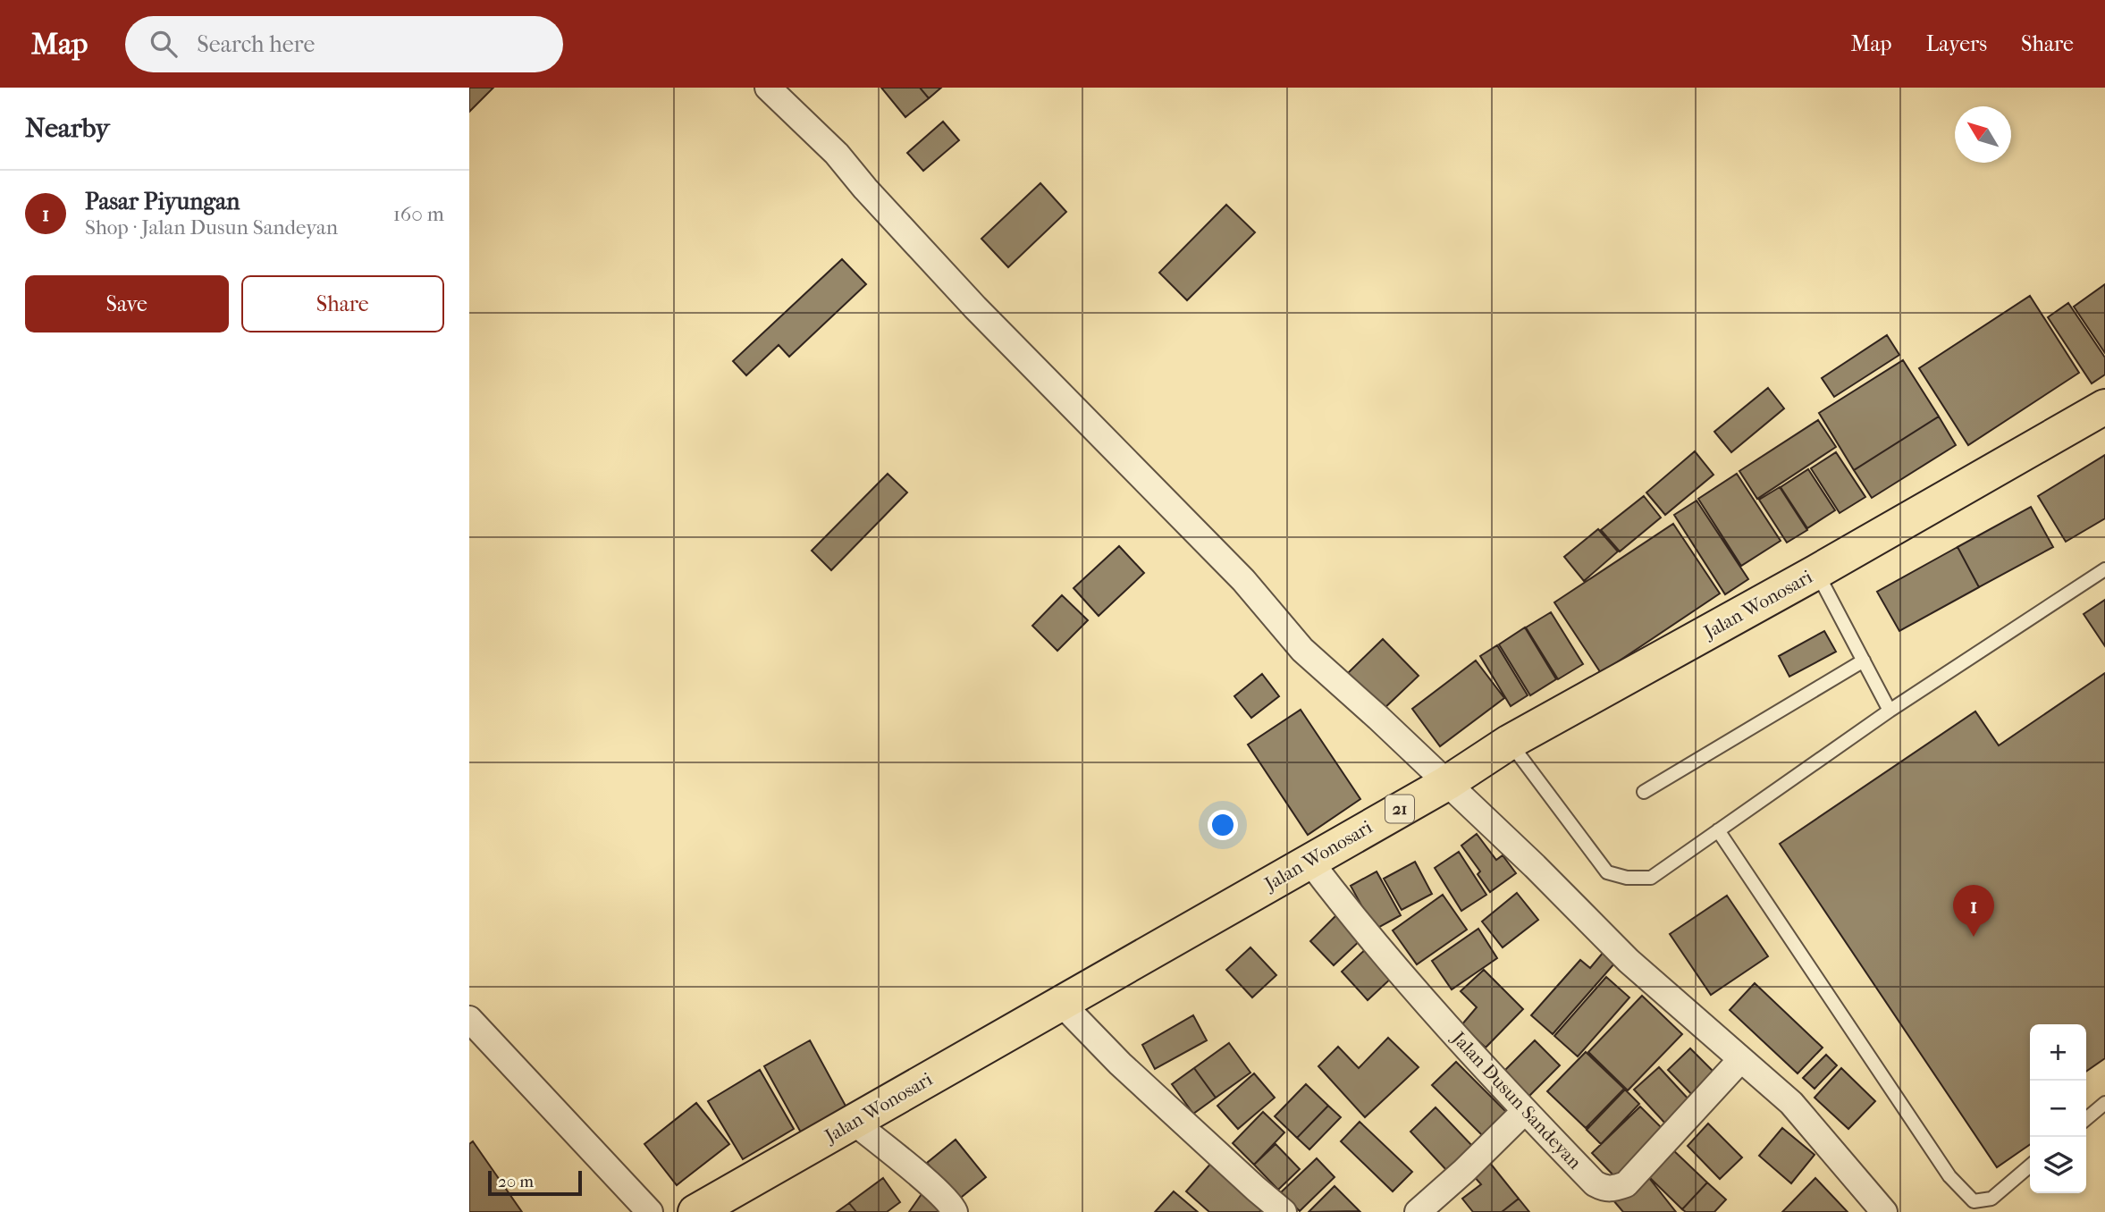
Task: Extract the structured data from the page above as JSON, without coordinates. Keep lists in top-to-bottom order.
{
  "streets": {
    "highway": ["Jalan Wonosari", "21"],
    "street": ["Jalan Dusun Sandeyan"]
  },
  "crossings": [
    ["Jalan Wonosari", "Jalan Dusun Sandeyan"]
  ],
  "scale_bar": "20 m",
  "north": "top left",
  "page": {
    "header": "Map",
    "search": "Search here",
    "nav": ["Map", "Layers", "Share"],
    "heading": "Nearby",
    "list": [
      {
        "mark": "1",
        "name": "Pasar Piyungan",
        "note": "Shop · Jalan Dusun Sandeyan",
        "value": "160 m"
      }
    ],
    "buttons": ["Save", "Share"],
    "pins": "1",
    "map_buttons": ["+", "−"],
    "scale": "20 m"
  }
}
